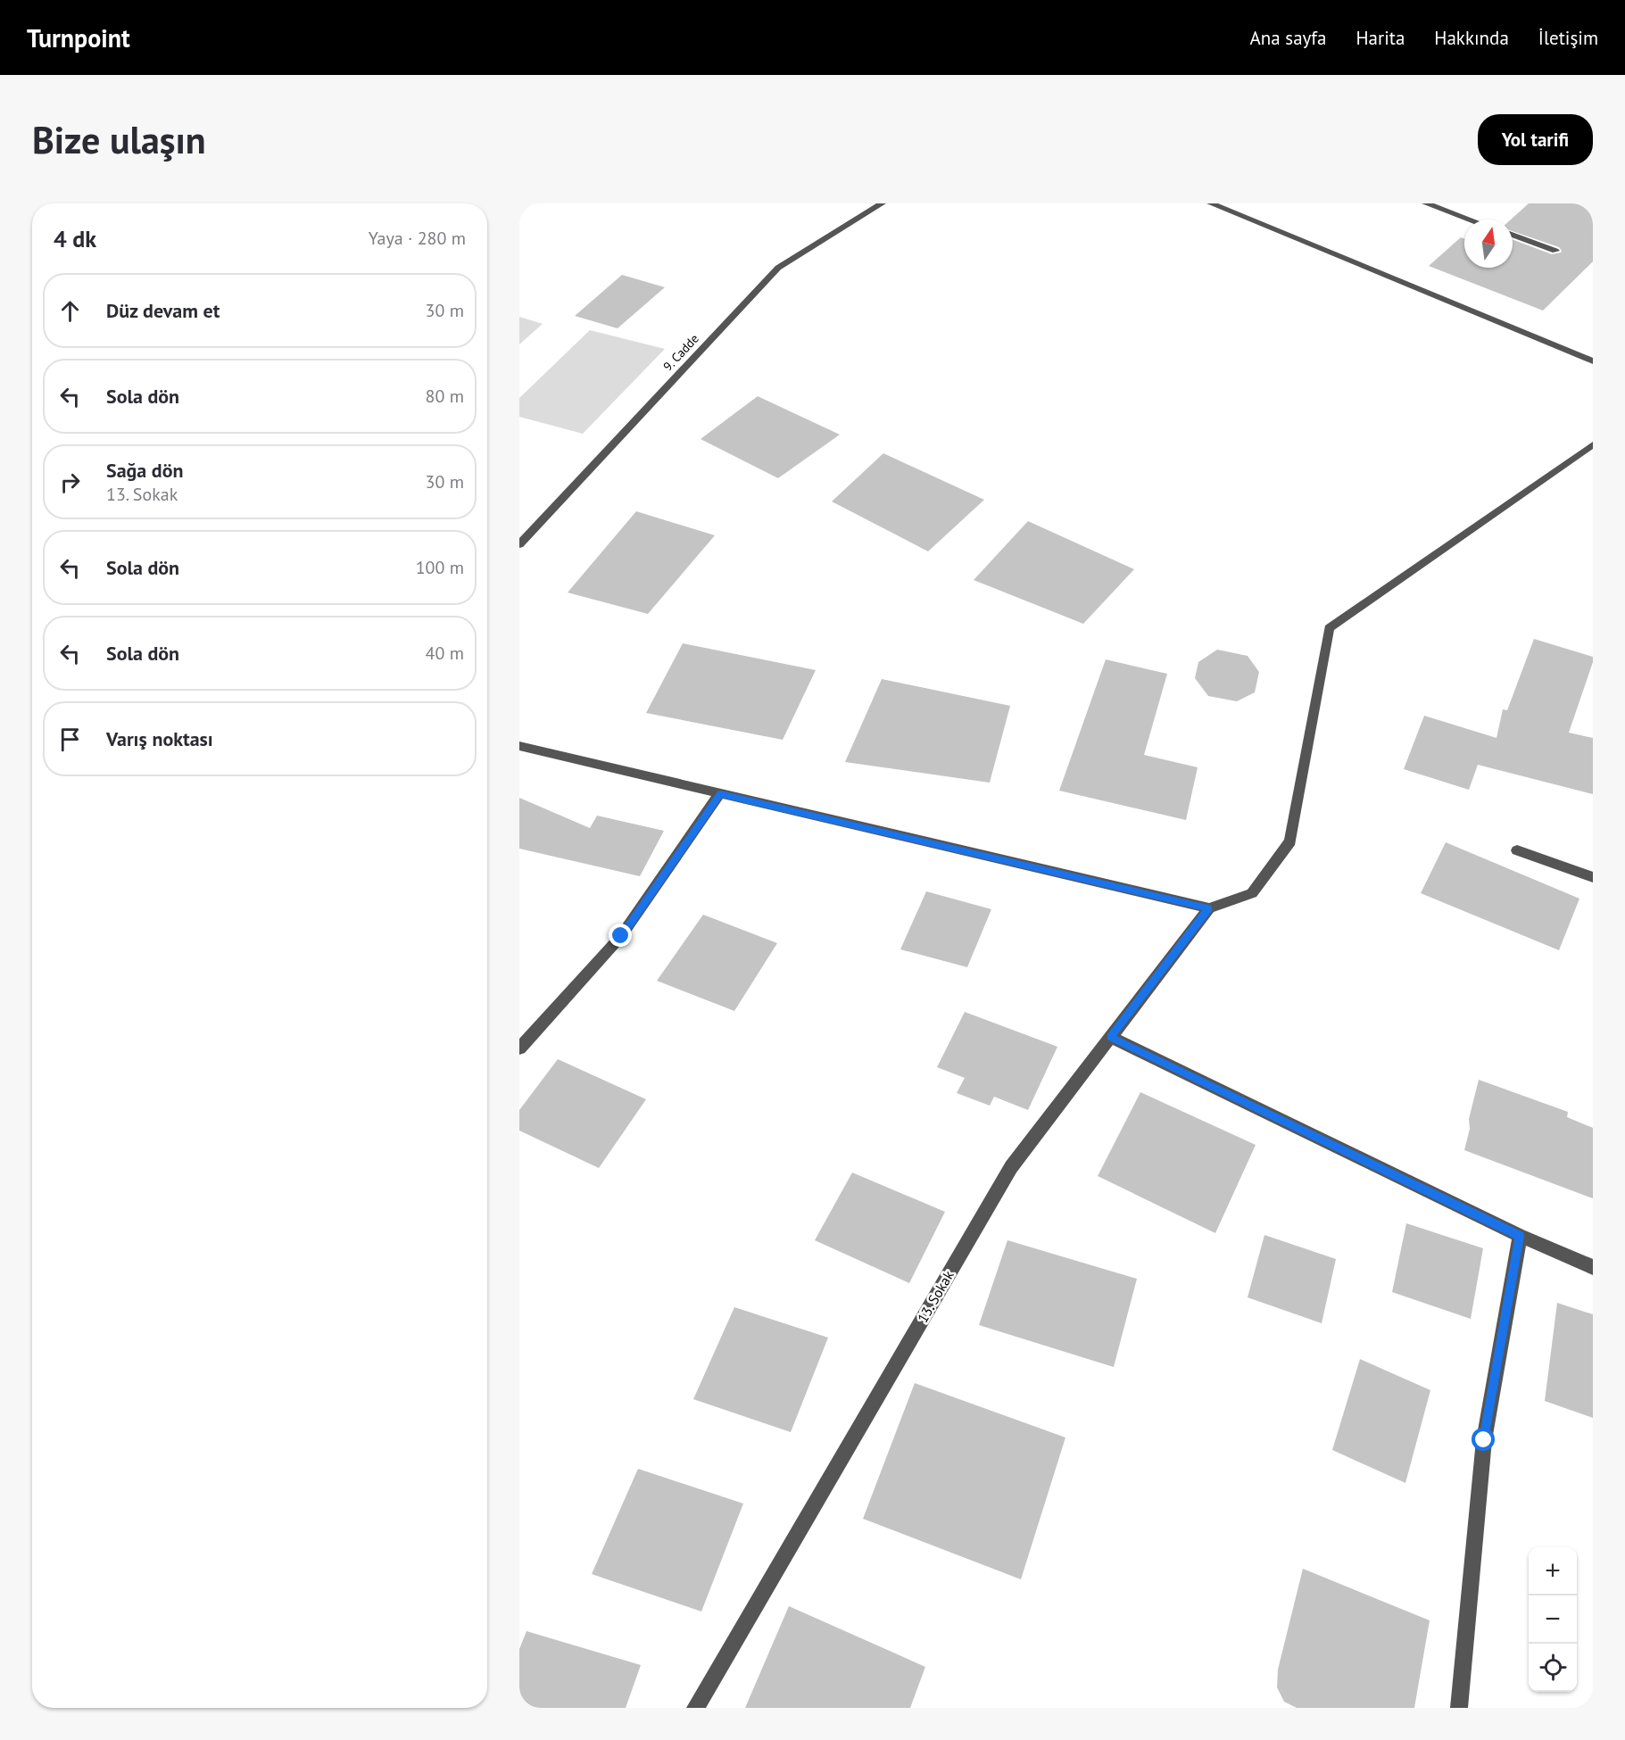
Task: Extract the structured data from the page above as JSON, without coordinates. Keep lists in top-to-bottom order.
{
  "streets": {
    "street": ["9. Cadde", "13. Sokak"]
  },
  "north": "top",
  "page": {
    "header": "Turnpoint",
    "nav": [
      "Ana sayfa",
      "Harita",
      "Hakkında",
      "İletişim"
    ],
    "buttons": "Yol tarifi",
    "title": "Bize ulaşın",
    "heading": ["4 dk", "Yaya · 280 m"],
    "list": [
      ["Düz devam et", "30 m"],
      ["Sola dön", "80 m"],
      ["Sağa dön", "13. Sokak", "30 m"],
      ["Sola dön", "100 m"],
      ["Sola dön", "40 m"],
      "Varış noktası"
    ],
    "map_buttons": ["+", "−"]
  }
}
